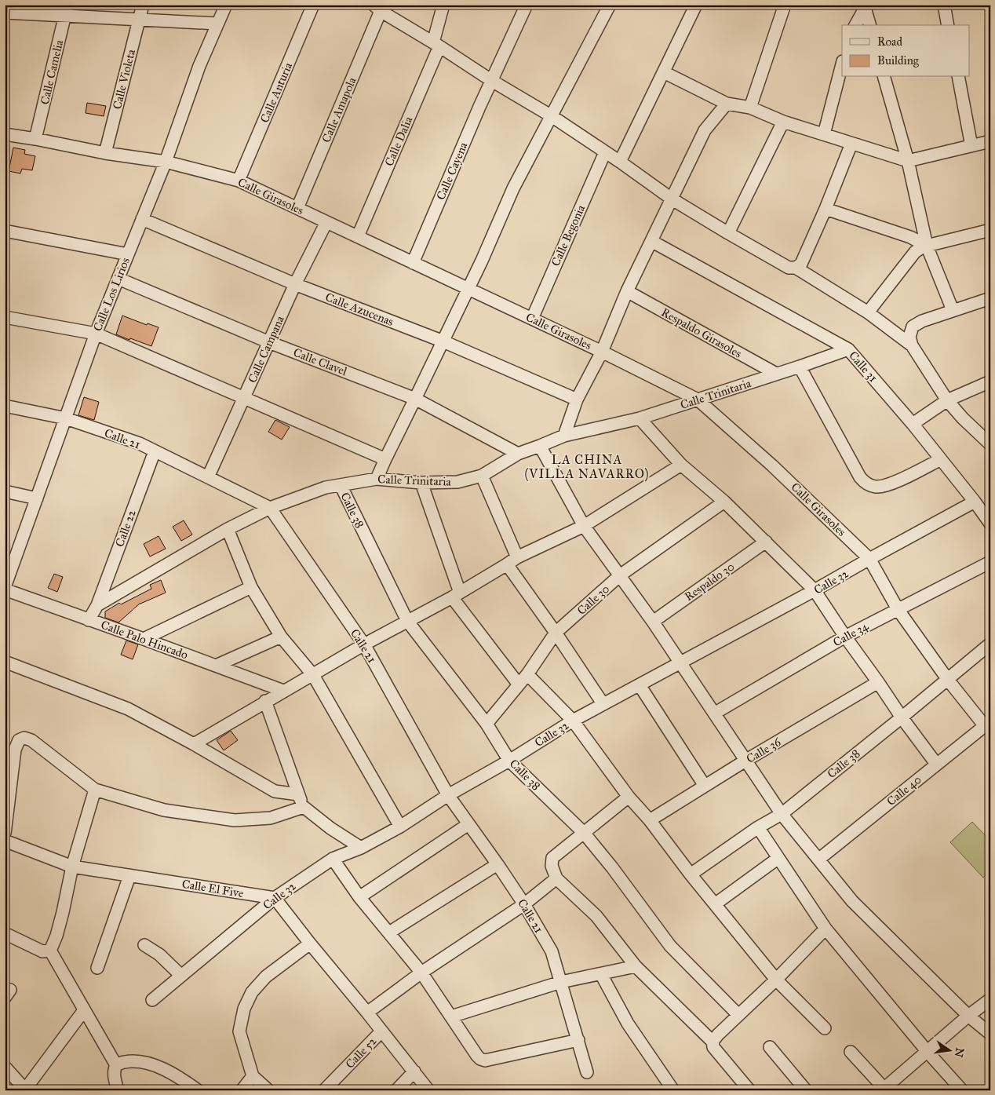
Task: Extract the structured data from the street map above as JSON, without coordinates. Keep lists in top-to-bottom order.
{
  "streets": {
    "street": [
      "Calle Camelia",
      "Calle Violeta",
      "Calle Anturia",
      "Calle Amapola",
      "Calle Dalia",
      "Calle Cayena",
      "Calle Girasoles",
      "Calle Begonia",
      "Calle Los Lirios",
      "Calle Azucenas",
      "Respaldo Girasoles",
      "Calle Campana",
      "Calle Clavel",
      "Calle 31",
      "Calle Trinitaria",
      "Calle 21",
      "Calle 38",
      "Calle 22",
      "Respaldo 30",
      "Calle 32",
      "Calle 30",
      "Calle 34",
      "Calle Palo Hincado",
      "Calle 36",
      "Calle 40",
      "Calle El Five",
      "Calle 52"
    ]
  },
  "crossings": [
    ["Calle Camelia", "Calle Girasoles"],
    ["Calle Violeta", "Calle Girasoles"],
    ["Calle Anturia", "Calle Girasoles"],
    ["Calle Amapola", "Calle Girasoles"],
    ["Calle Dalia", "Calle Girasoles"],
    ["Calle Cayena", "Calle Girasoles"],
    ["Calle Girasoles", "Calle Begonia"],
    ["Calle Girasoles", "Calle Los Lirios"],
    ["Calle Girasoles", "Calle Campana"],
    ["Calle Girasoles", "Calle Trinitaria"],
    ["Calle Girasoles", "Calle 38"],
    ["Calle Girasoles", "Calle 32"],
    ["Calle Girasoles", "Calle 34"],
    ["Calle Girasoles", "Calle 40"],
    ["Calle Los Lirios", "Calle Azucenas"],
    ["Calle Los Lirios", "Calle Clavel"],
    ["Calle Los Lirios", "Calle 21"],
    ["Calle Los Lirios", "Calle Palo Hincado"],
    ["Calle Azucenas", "Calle Campana"],
    ["Respaldo Girasoles", "Calle Trinitaria"],
    ["Calle Campana", "Calle Clavel"],
    ["Calle Campana", "Calle 21"],
    ["Calle Clavel", "Calle Trinitaria"],
    ["Calle 31", "Calle Trinitaria"],
    ["Calle 31", "Calle 32"],
    ["Calle Trinitaria", "Calle 21"],
    ["Calle Trinitaria", "Calle 38"],
    ["Calle Trinitaria", "Calle 22"],
    ["Calle Trinitaria", "Calle Palo Hincado"],
    ["Calle 21", "Calle 22"],
    ["Calle 21", "Calle 32"],
    ["Calle 38", "Calle 32"],
    ["Calle 38", "Calle 30"],
    ["Calle 32", "Calle El Five"]
  ],
  "districts": ["LA CHINA (VILLA NAVARRO)"],
  "legend": ["Road", "Building"],
  "north": "right"
}
